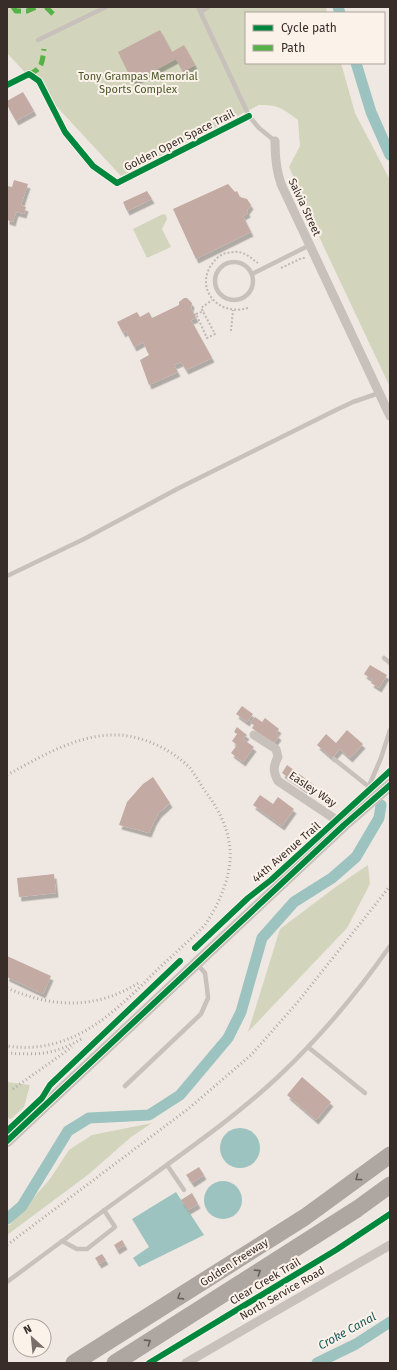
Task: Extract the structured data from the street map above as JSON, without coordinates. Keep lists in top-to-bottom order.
{
  "streets": {
    "highway": ["Golden Freeway"],
    "street": ["Salvia Street", "Easley Way", "North Service Road"],
    "cycle path": ["Golden Open Space Trail", "44th Avenue Trail", "Clear Creek Trail"]
  },
  "water": ["Croke Canal"],
  "parks": ["Tony Grampas Memorial Sports Complex"],
  "legend": ["Cycle path", "Path"],
  "north": "top left"
}
